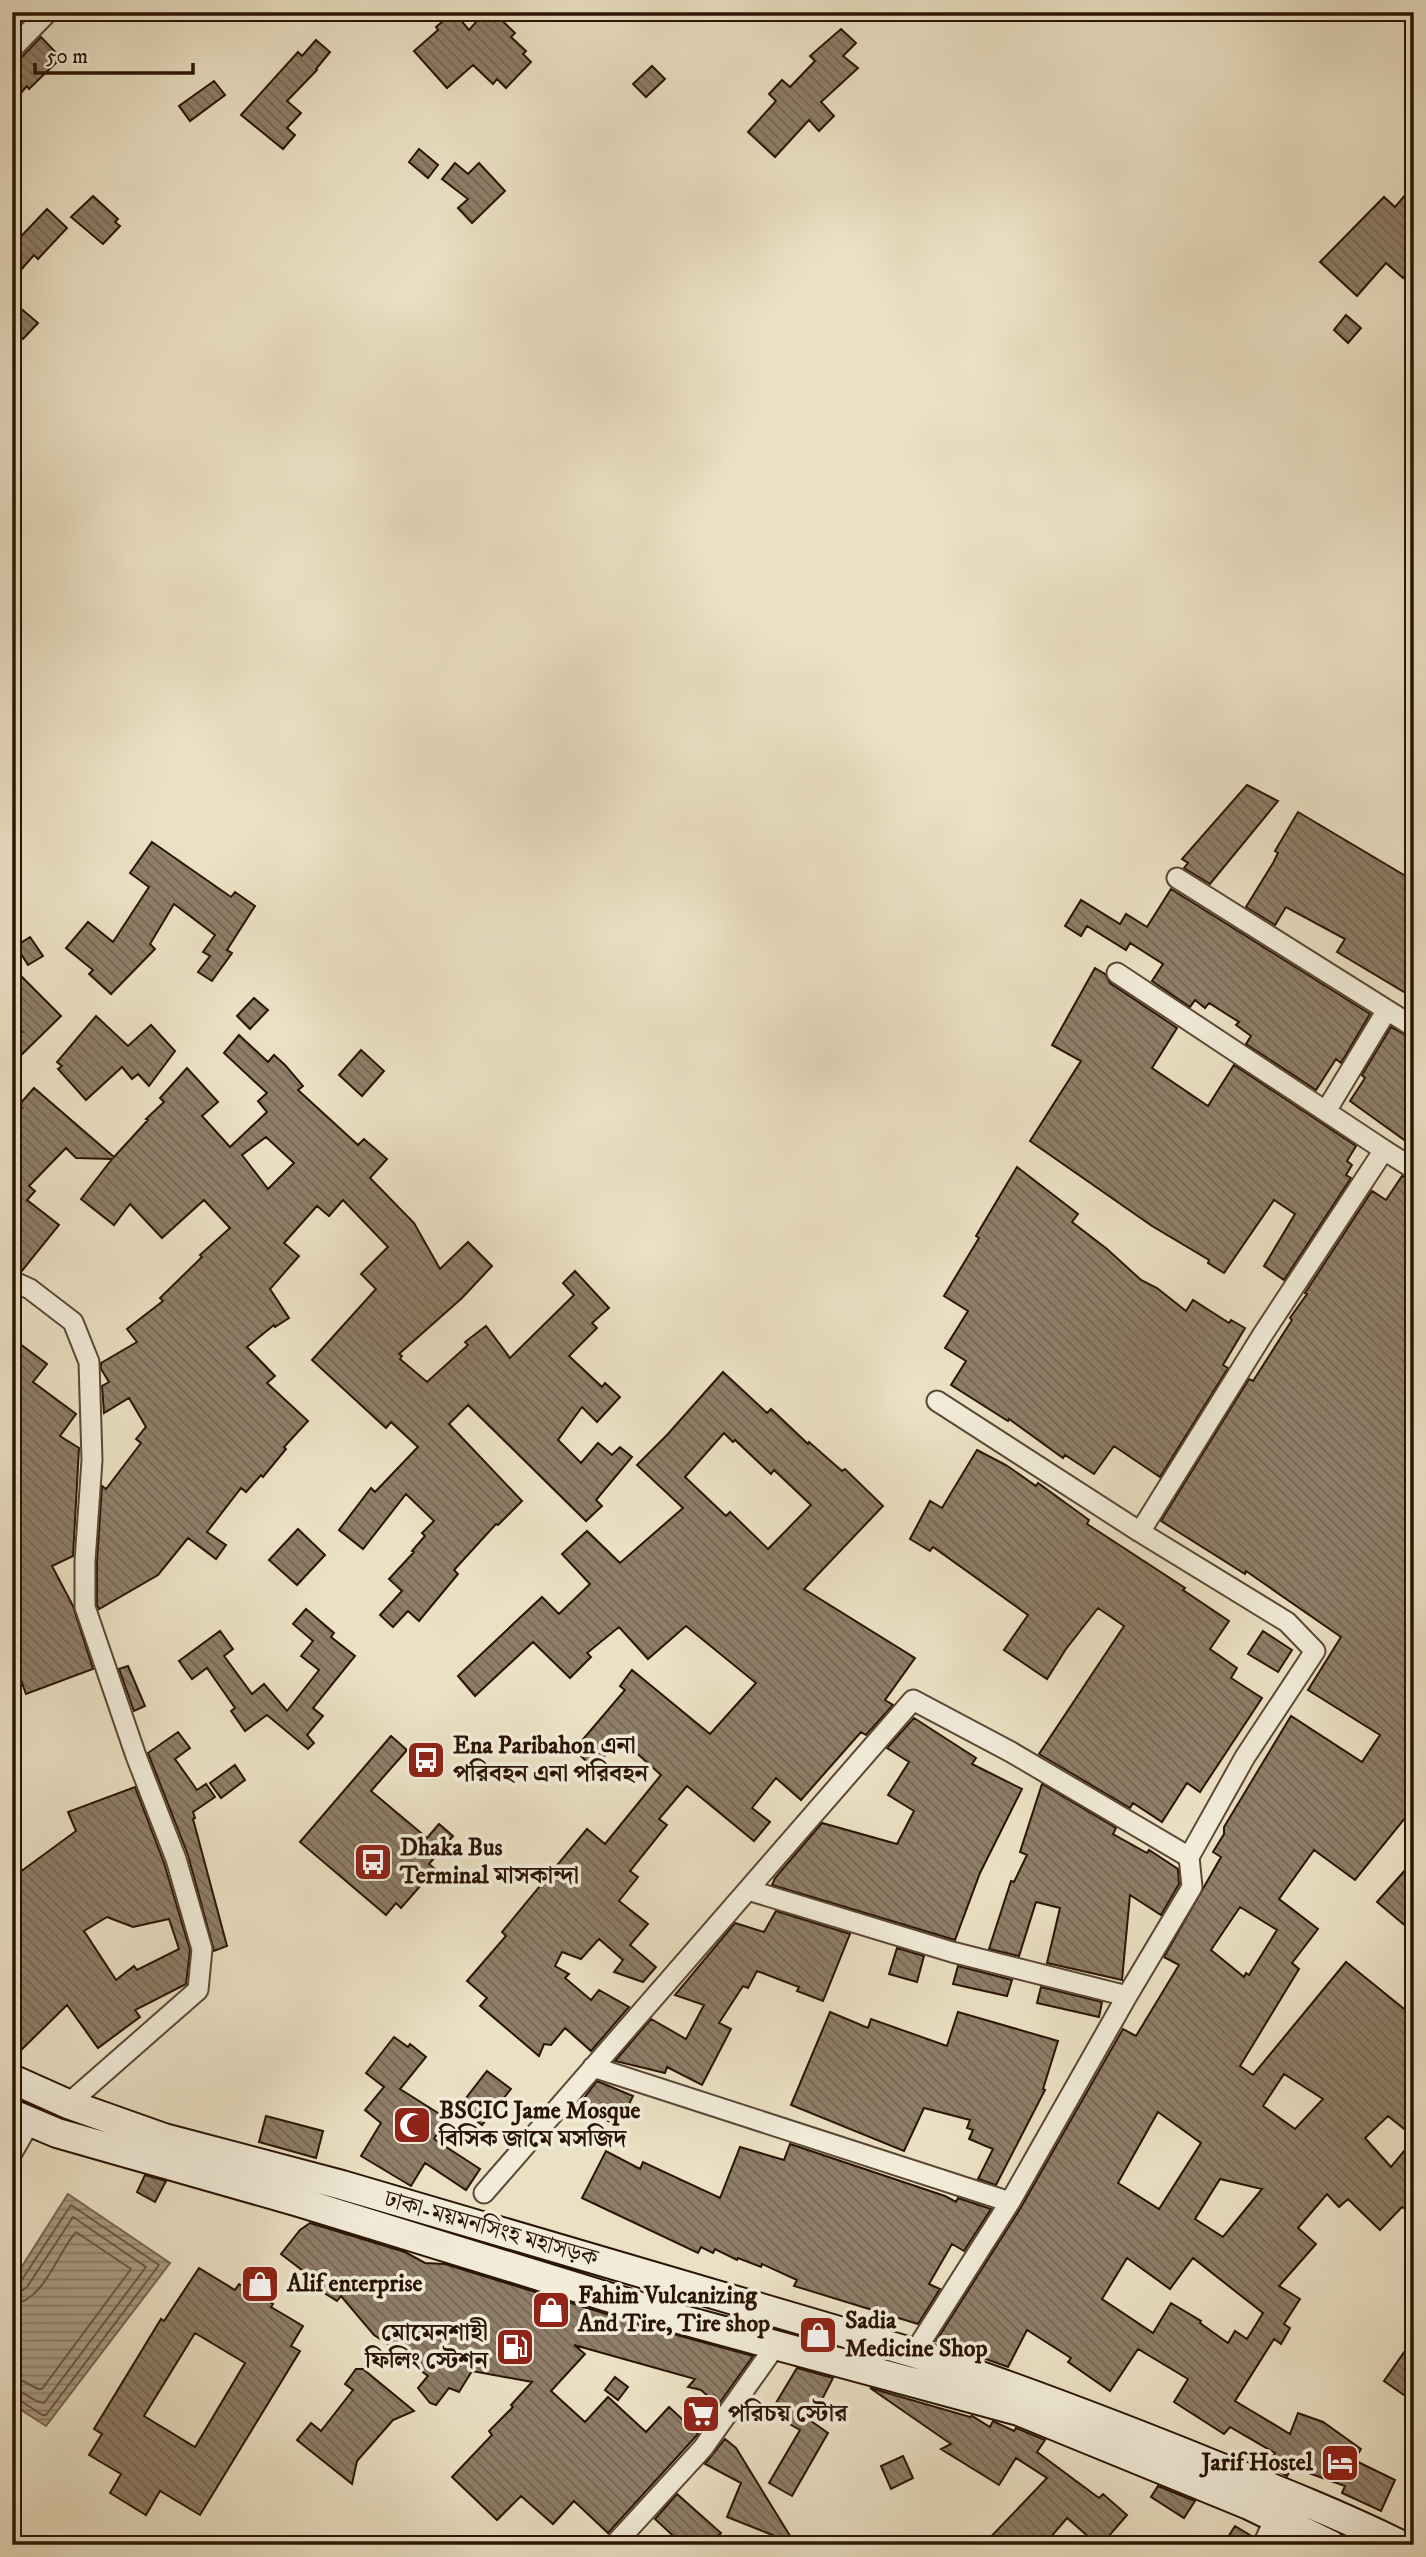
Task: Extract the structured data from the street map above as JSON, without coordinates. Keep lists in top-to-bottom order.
{
  "streets": {
    "main road": ["ঢাকা-ময়মনসিংহ মহাসড়ক"]
  },
  "places": {
    "bus stop": ["Ena Paribahon এনা পরিবহন এনা পরিবহন", "Dhaka Bus Terminal মাসকান্দা"],
    "mosque": ["BSCIC Jame Mosque বিসিক জামে মসজিদ"],
    "shop": ["Alif enterprise", "Fahim Vulcanizing And Tire, Tire shop", "Sadia Medicine Shop"],
    "fuel station": ["মোমেনশাহী ফিলিং স্টেশন"],
    "supermarket": ["পরিচয় স্টোর"],
    "hotel": ["Jarif Hostel"]
  },
  "scale_bar": "50 m"
}
